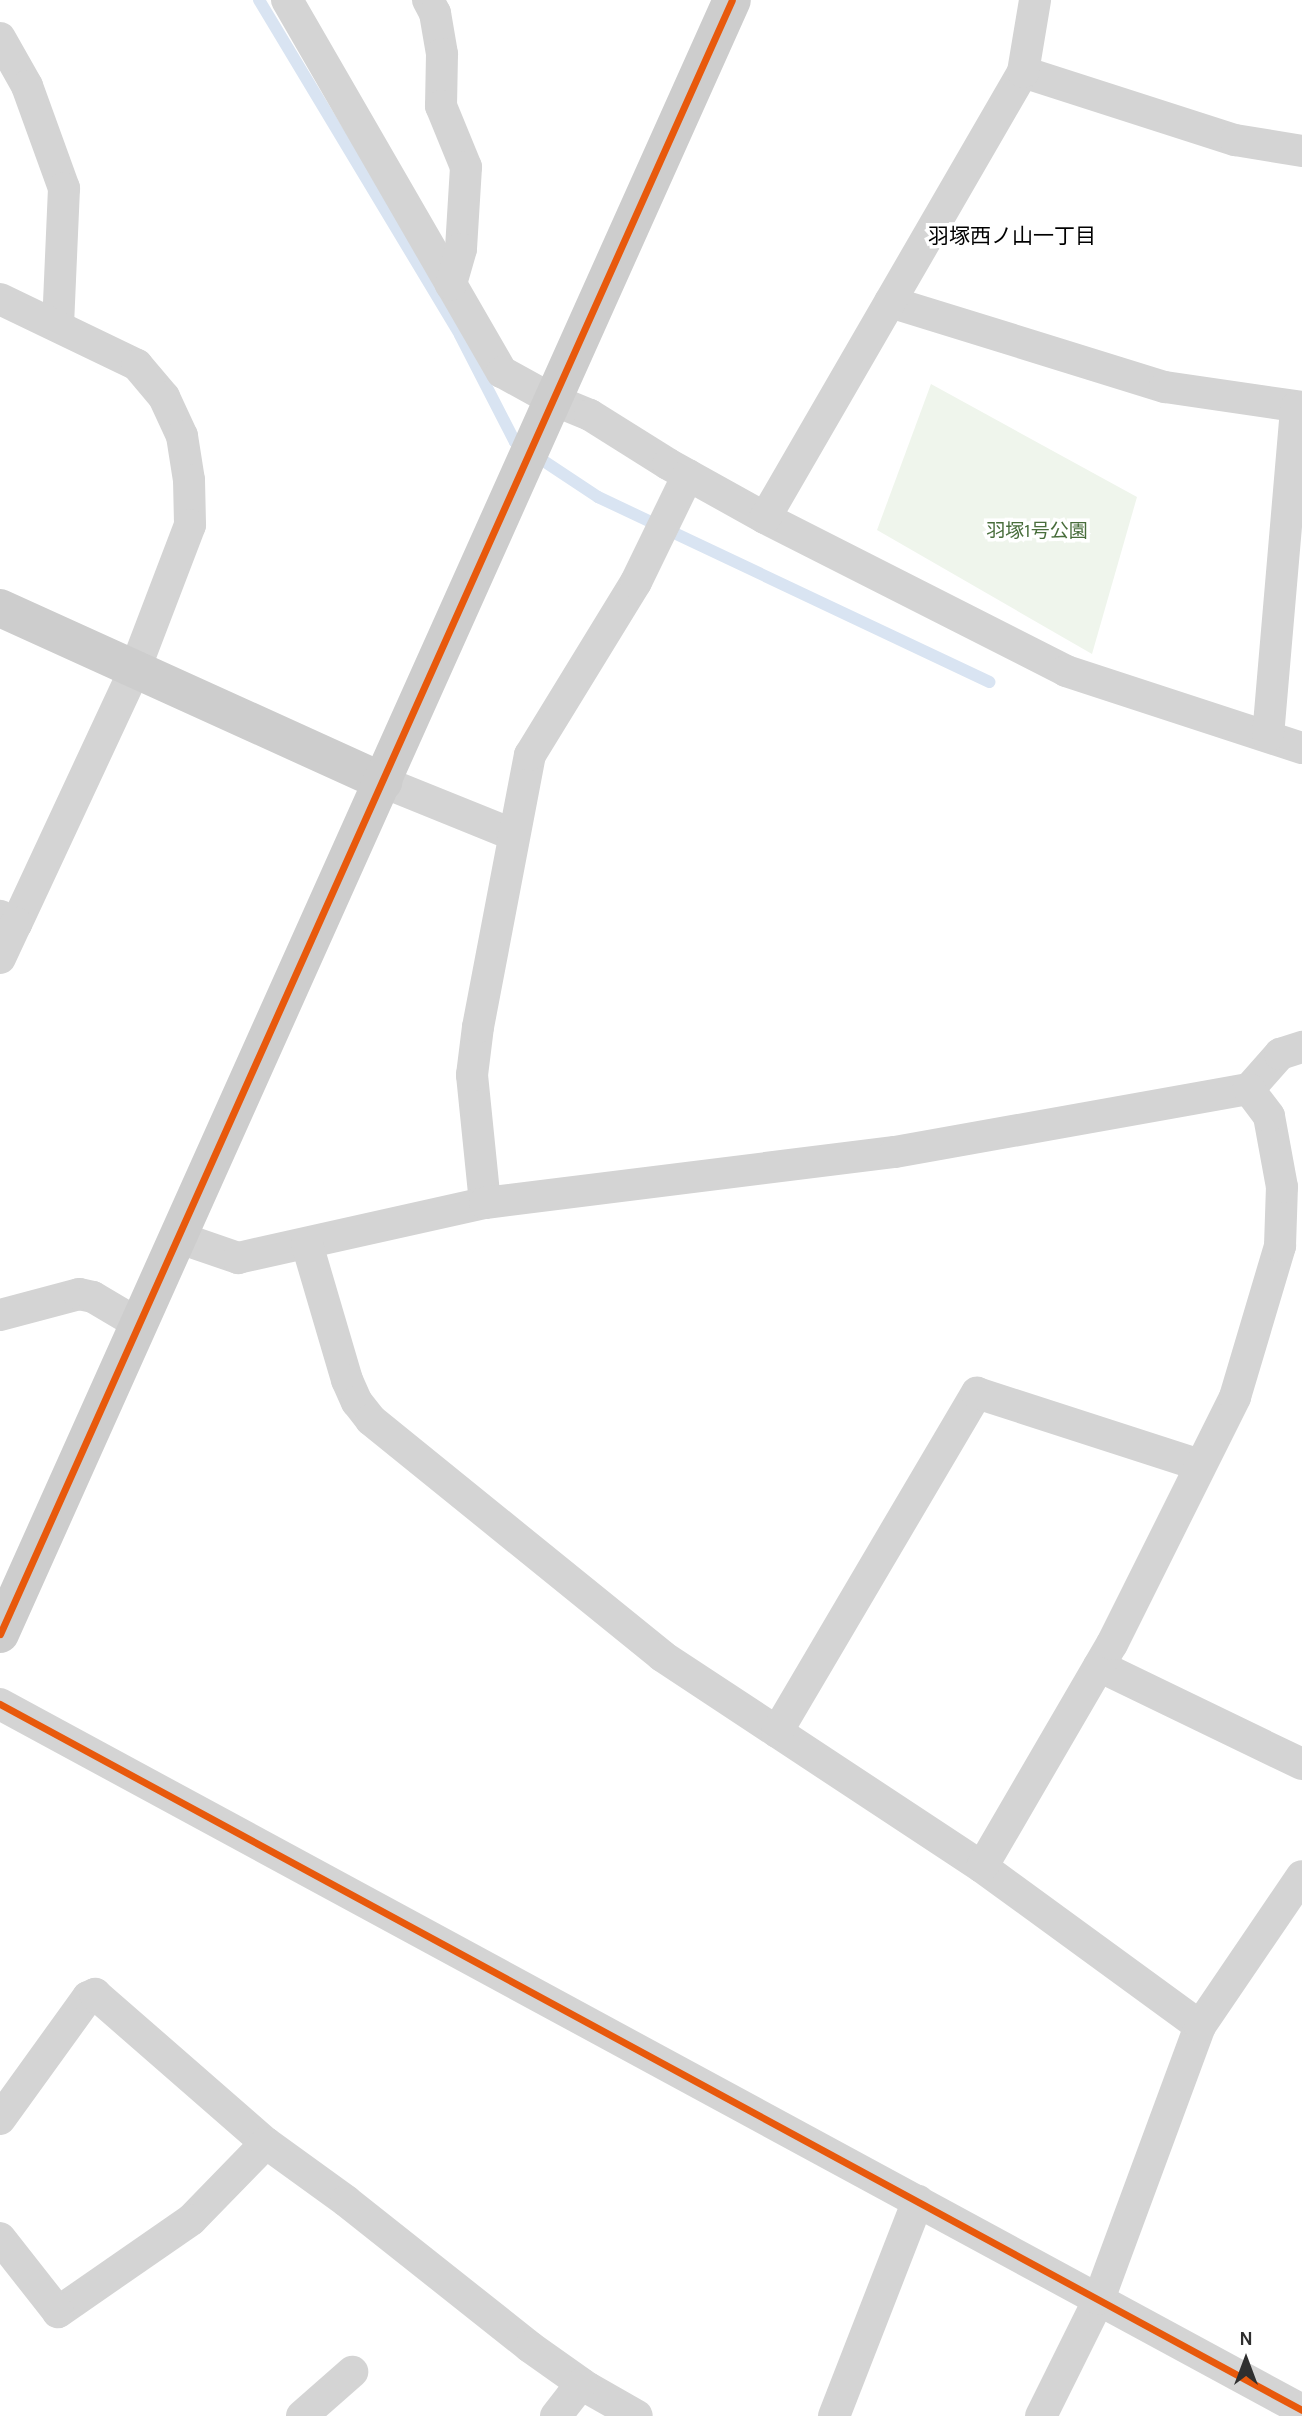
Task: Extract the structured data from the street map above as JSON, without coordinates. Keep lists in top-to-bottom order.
{
  "districts": ["羽塚西ノ山一丁目"],
  "parks": ["羽塚1号公園"],
  "north": "top"
}
